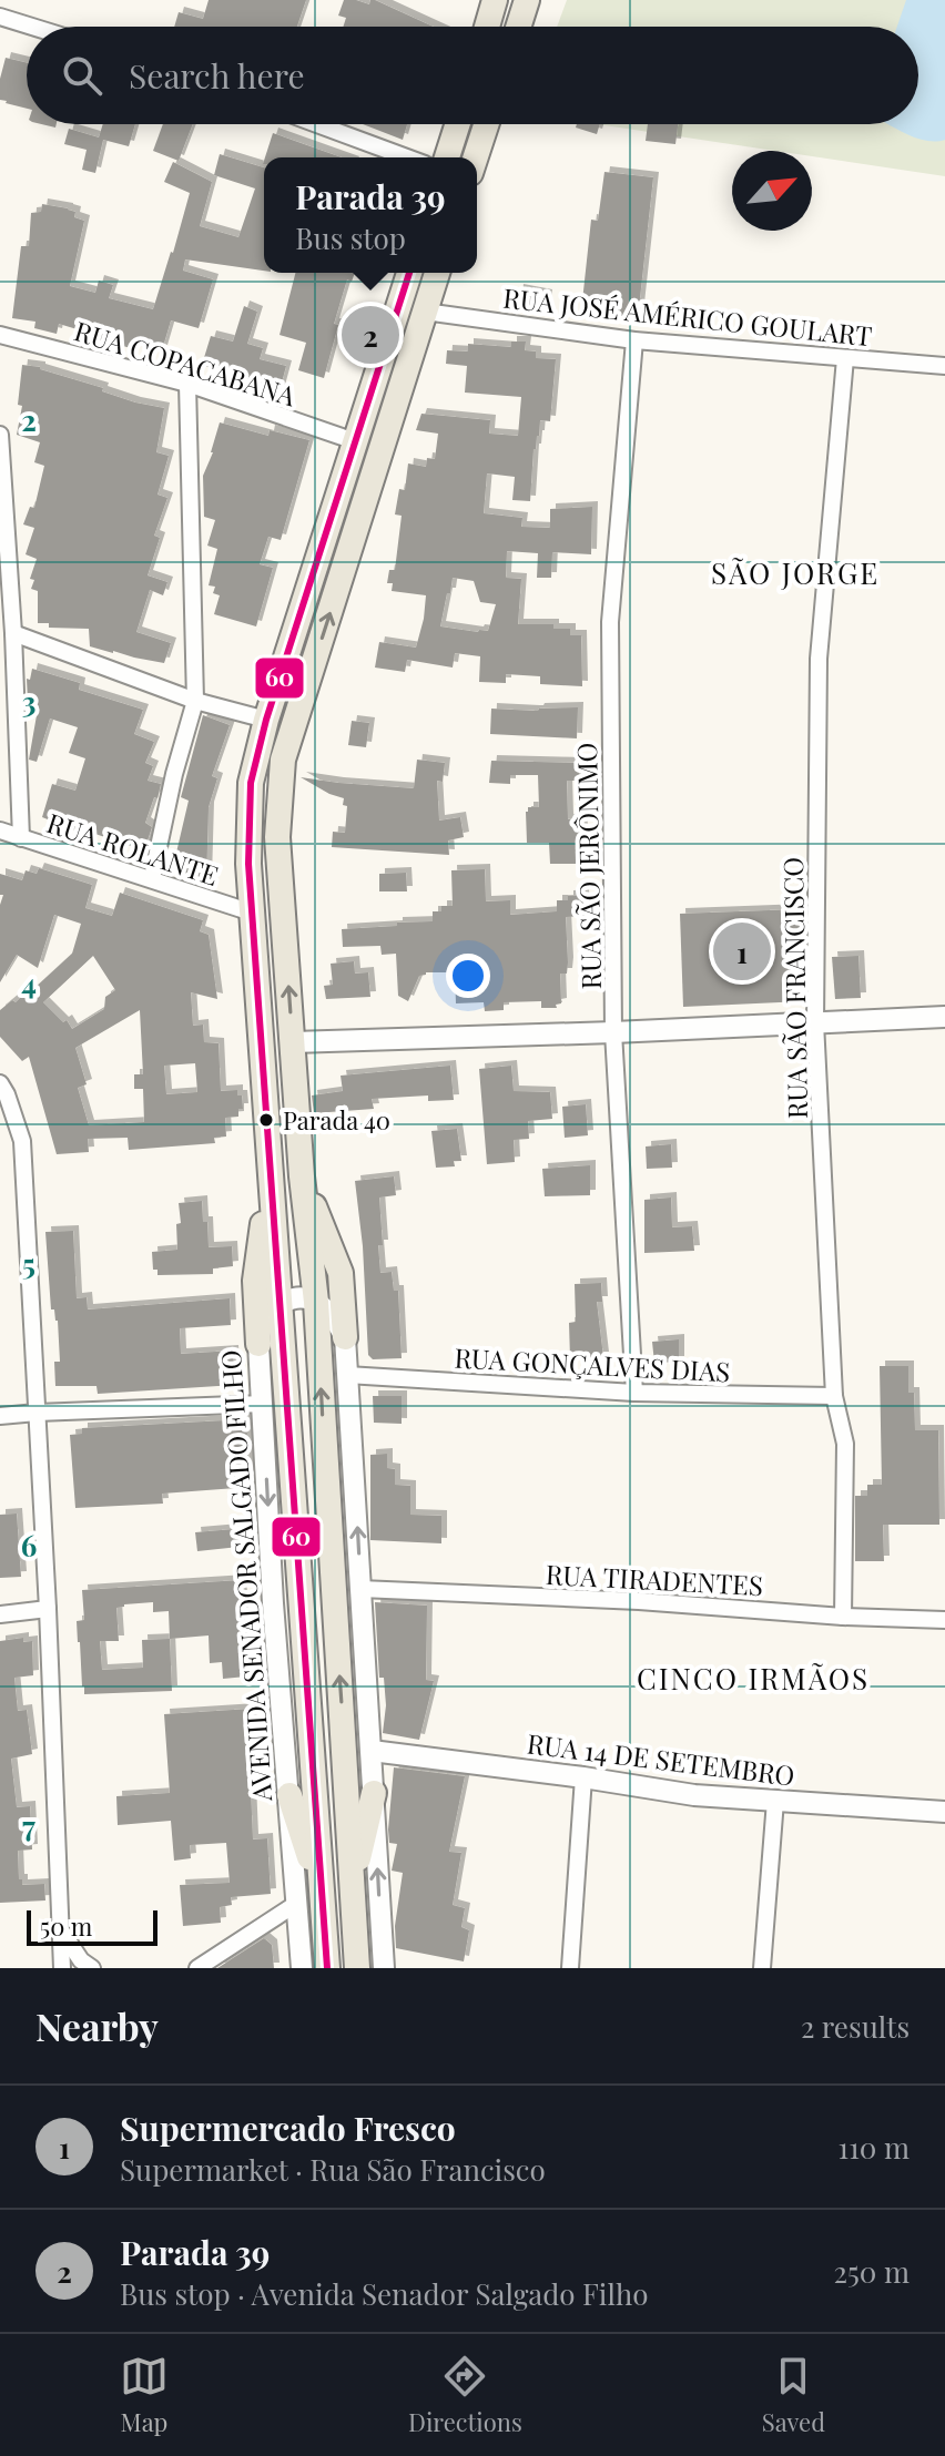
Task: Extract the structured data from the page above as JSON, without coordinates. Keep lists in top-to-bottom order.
{
  "streets": {
    "main road": ["AVENIDA SENADOR SALGADO FILHO"],
    "street": [
      "RUA JOSÉ AMÉRICO GOULART",
      "RUA COPACABANA",
      "RUA ROLANTE",
      "RUA SÃO JERÔNIMO",
      "RUA SÃO FRANCISCO",
      "RUA GONÇALVES DIAS",
      "RUA TIRADENTES",
      "RUA 14 DE SETEMBRO"
    ]
  },
  "crossings": [
    ["RUA JOSÉ AMÉRICO GOULART", "RUA SÃO JERÔNIMO"],
    ["RUA JOSÉ AMÉRICO GOULART", "RUA SÃO FRANCISCO"],
    ["RUA COPACABANA", "AVENIDA SENADOR SALGADO FILHO"],
    ["RUA ROLANTE", "AVENIDA SENADOR SALGADO FILHO"],
    ["RUA SÃO JERÔNIMO", "RUA GONÇALVES DIAS"],
    ["RUA SÃO FRANCISCO", "RUA GONÇALVES DIAS"],
    ["RUA SÃO FRANCISCO", "RUA TIRADENTES"]
  ],
  "districts": ["SÃO JORGE", "CINCO IRMÃOS"],
  "places": ["Parada 40"],
  "lines": ["transit line 60"],
  "scale_bar": "50 m",
  "north": "top right",
  "page": {
    "search": "Search here",
    "popup": ["Parada 39", "Bus stop"],
    "pins": ["2", "1"],
    "scale": "50 m",
    "heading": ["Nearby", "2 results"],
    "list": [
      {
        "mark": "1",
        "name": "Supermercado Fresco",
        "note": "Supermarket · Rua São Francisco",
        "value": "110 m"
      },
      {
        "mark": "2",
        "name": "Parada 39",
        "note": "Bus stop · Avenida Senador Salgado Filho",
        "value": "250 m"
      }
    ],
    "nav": ["Map", "Directions", "Saved"]
  },
  "grid": {
    "rows": [
      "2",
      "3",
      "4",
      "5",
      "6",
      "7"
    ]
  }
}
